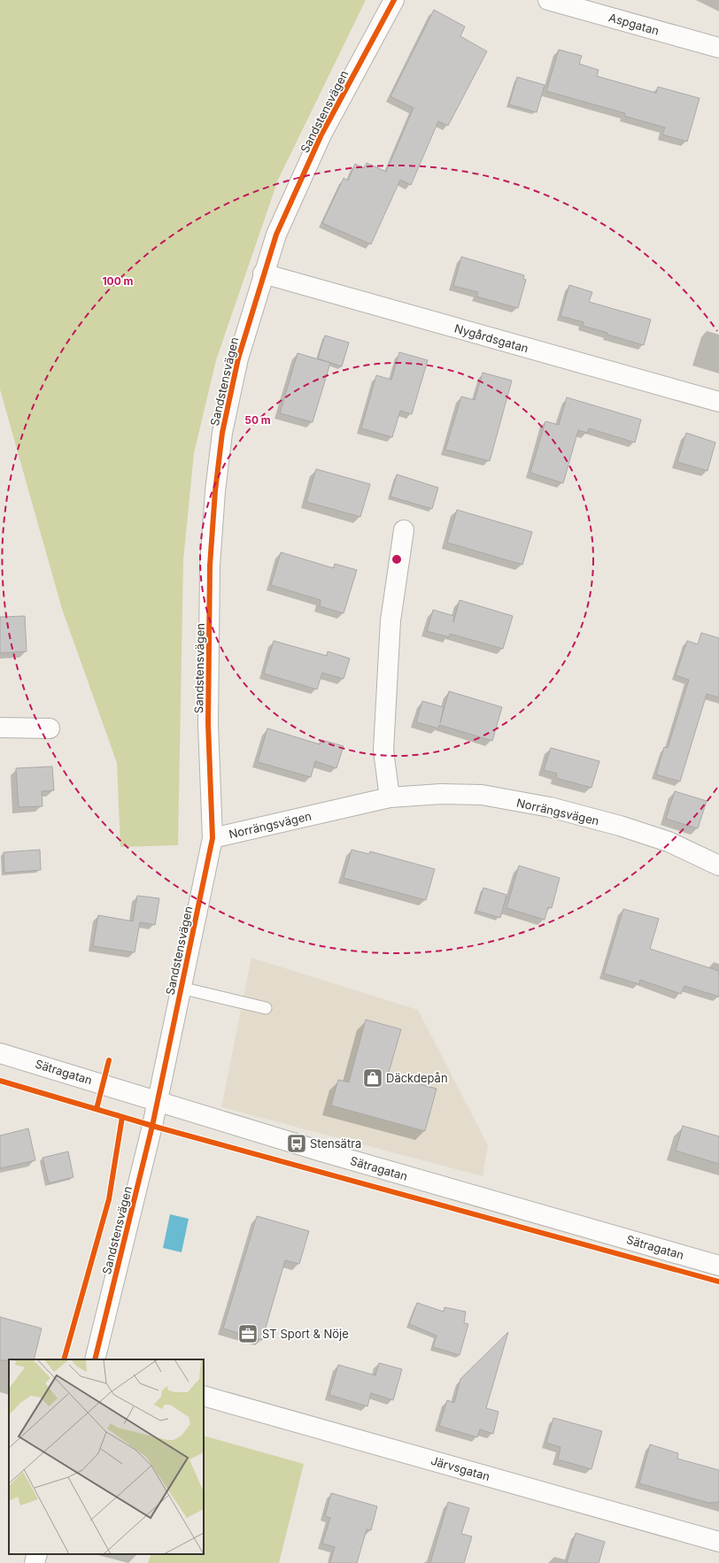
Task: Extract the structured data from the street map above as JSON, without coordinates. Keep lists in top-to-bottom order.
{
  "streets": {
    "street": [
      "Aspgatan",
      "Sandstensvägen",
      "Nygårdsgatan",
      "Norrängsvägen",
      "Sätragatan",
      "Järvsgatan"
    ]
  },
  "crossings": [
    ["Sandstensvägen", "Nygårdsgatan"],
    ["Sandstensvägen", "Norrängsvägen"],
    ["Sandstensvägen", "Sätragatan"]
  ],
  "places": {
    "shop": ["Däckdepån"],
    "bus stop": ["Stensätra"],
    "office": ["ST Sport & Nöje"]
  },
  "rings": ["100 m", "50 m"]
}
